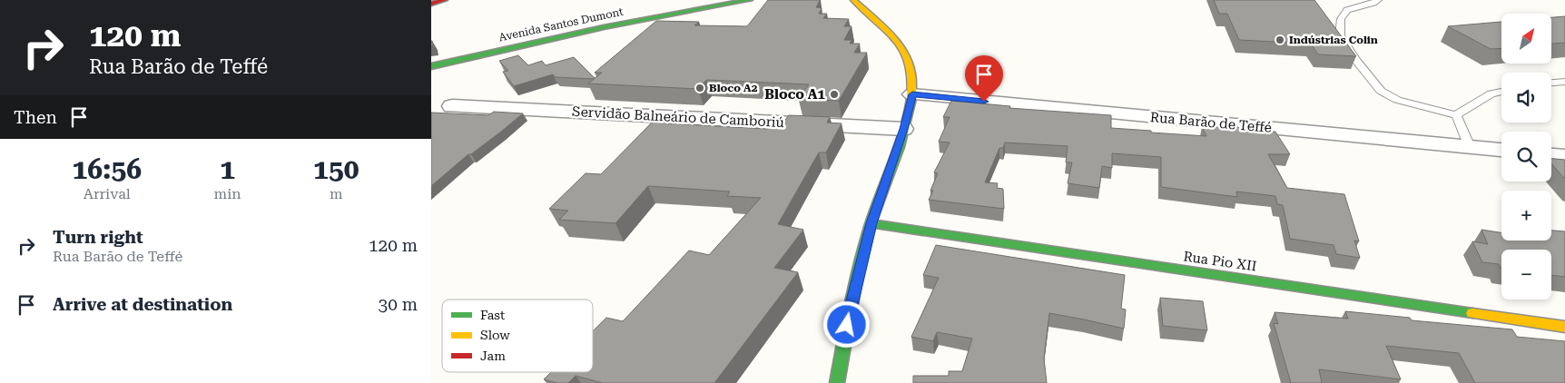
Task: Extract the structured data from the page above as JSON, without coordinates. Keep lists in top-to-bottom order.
{
  "streets": {
    "main road": ["Avenida Santos Dumont", "Rua Pio XII"],
    "street": ["Servidão Balneário de Camboriú", "Rua Barão de Teffé"]
  },
  "places": ["Indústrias Colin", "Bloco A2", "Bloco A1"],
  "legend": ["Fast", "Slow", "Jam"],
  "north": "top right",
  "page": {
    "turn": ["120 m", "Rua Barão de Teffé"],
    "map_buttons": ["+", "−"],
    "then": "Then",
    "eta": [
      "16:56",
      "Arrival",
      "1",
      "min",
      "150",
      "m"
    ],
    "list": [
      {
        "name": "Turn right",
        "note": "Rua Barão de Teffé",
        "value": "120 m"
      },
      {
        "name": "Arrive at destination",
        "value": "30 m"
      }
    ]
  }
}
